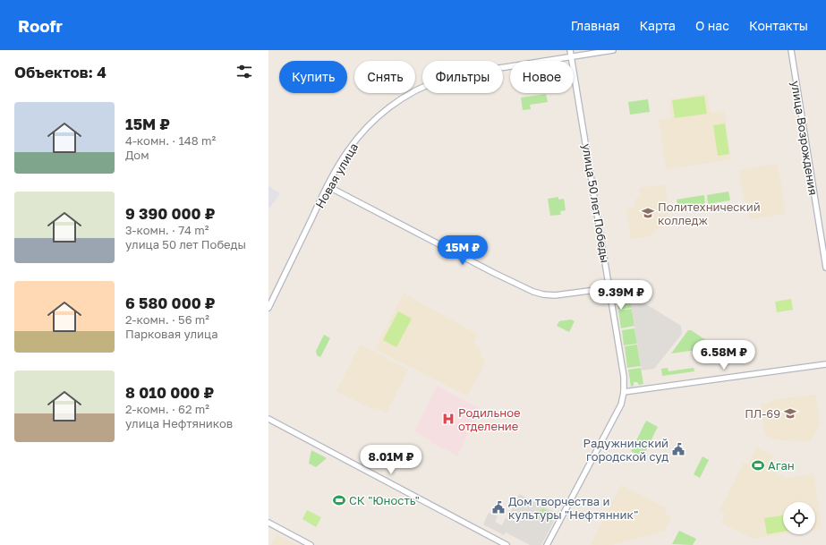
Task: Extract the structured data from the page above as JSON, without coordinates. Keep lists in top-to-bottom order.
{
  "streets": {
    "street": ["улица Возрождения", "Новая улица", "улица 50 лет Победы"]
  },
  "crossings": [
    ["Новая улица", "улица 50 лет Победы"]
  ],
  "places": {
    "school or university": ["Политехнический колледж", "ПЛ-69"],
    "hospital": ["Родильное отделение"],
    "public building": ["Радужнинский городской суд", "Дом творчества и культуры \"Нефтянник\""],
    "sports": ["Аган", "СК \"Юность\""]
  },
  "page": {
    "header": "Roofr",
    "nav": [
      "Главная",
      "Карта",
      "О нас",
      "Контакты"
    ],
    "heading": "Объектов: 4",
    "chip": [
      "Купить",
      "Снять",
      "Фильтры",
      "Новое"
    ],
    "list": [
      {
        "name": "15M ₽",
        "note": "4-комн. · 148 m² · Дом"
      },
      {
        "name": "9 390 000 ₽",
        "note": "3-комн. · 74 m² · улица 50 лет Победы"
      },
      {
        "name": "6 580 000 ₽",
        "note": "2-комн. · 56 m² · Парковая улица"
      },
      {
        "name": "8 010 000 ₽",
        "note": "2-комн. · 62 m² · улица Нефтяников"
      }
    ],
    "price": [
      "15M ₽",
      "9.39M ₽",
      "6.58M ₽",
      "8.01M ₽"
    ]
  }
}
